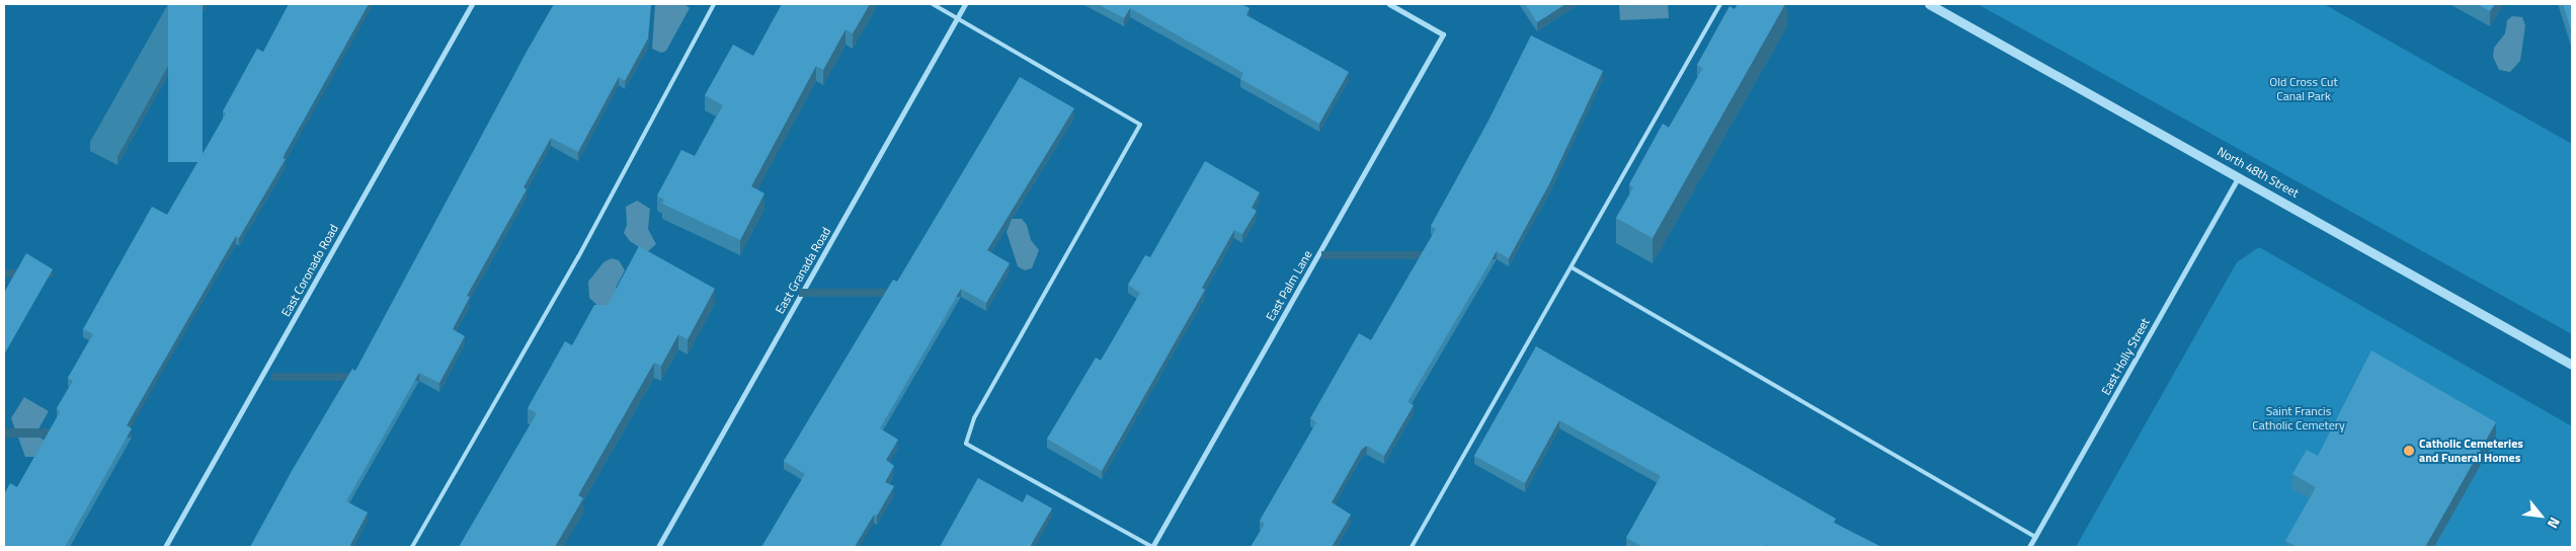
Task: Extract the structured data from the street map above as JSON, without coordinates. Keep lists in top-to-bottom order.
{
  "streets": {
    "street": [
      "North 48th Street",
      "East Coronado Road",
      "East Granada Road",
      "East Palm Lane",
      "East Holly Street"
    ]
  },
  "crossings": [
    ["North 48th Street", "East Holly Street"]
  ],
  "parks": ["Old Cross Cut Canal Park", "Saint Francis Catholic Cemetery"],
  "places": ["Catholic Cemeteries and Funeral Homes"],
  "north": "bottom right"
}
